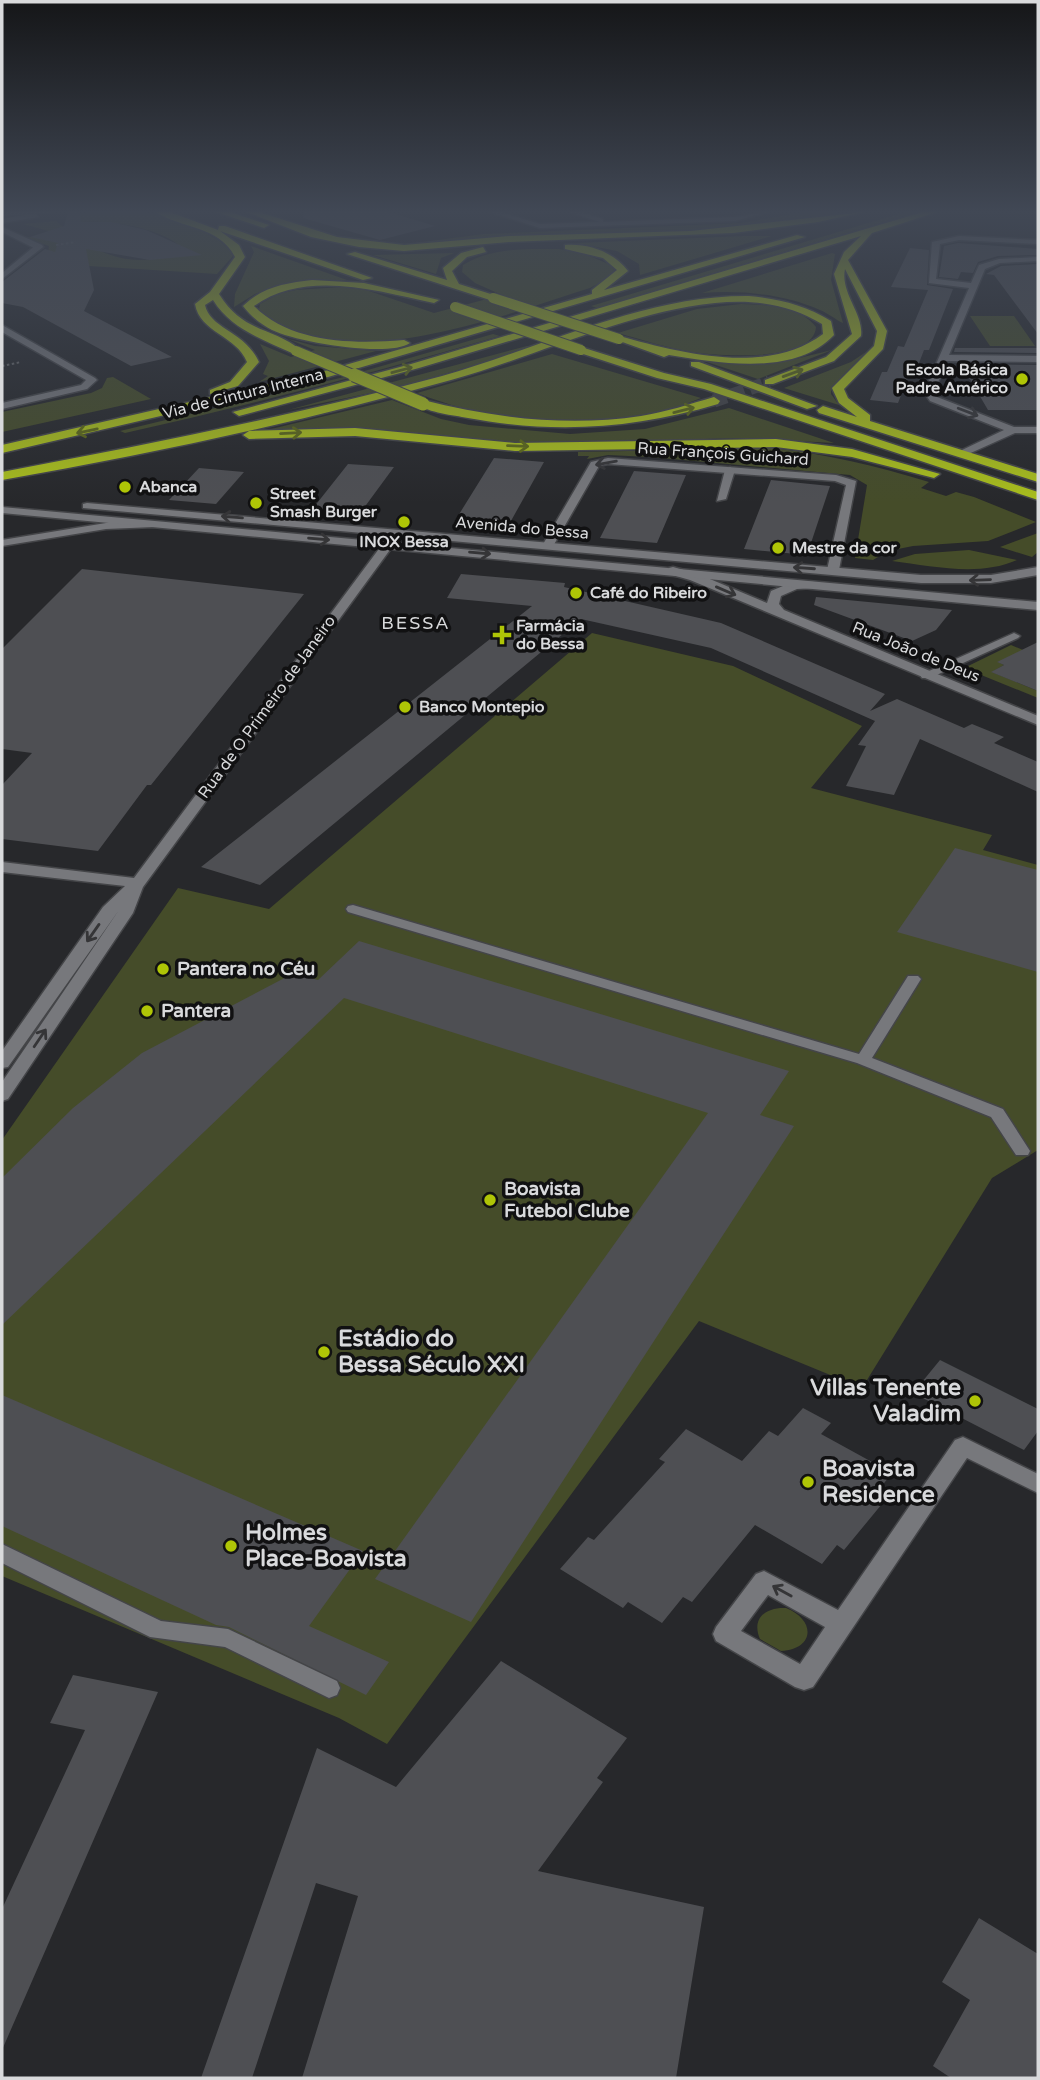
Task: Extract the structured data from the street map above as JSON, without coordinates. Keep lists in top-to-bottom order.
{
  "streets": {
    "highway": ["Via de Cintura Interna"],
    "street": [
      "Rua François Guichard",
      "Avenida do Bessa",
      "Rua João de Deus",
      "Rua de O Primeiro de Janeiro"
    ]
  },
  "crossings": [
    ["Rua François Guichard", "Avenida do Bessa"],
    ["Avenida do Bessa", "Rua João de Deus"],
    ["Avenida do Bessa", "Rua de O Primeiro de Janeiro"]
  ],
  "one_way": ["Rua François Guichard"],
  "districts": ["BESSA"],
  "places": {
    "other": [
      "Escola Básica Padre Américo",
      "Abanca",
      "Street Smash Burger",
      "INOX Bessa",
      "Mestre da cor",
      "Café do Ribeiro",
      "Banco Montepio",
      "Pantera no Céu",
      "Pantera",
      "Boavista Futebol Clube",
      "Estádio do Bessa Século XXI",
      "Villas Tenente Valadim",
      "Boavista Residence",
      "Holmes Place-Boavista"
    ],
    "health": ["Farmácia do Bessa"]
  }
}
